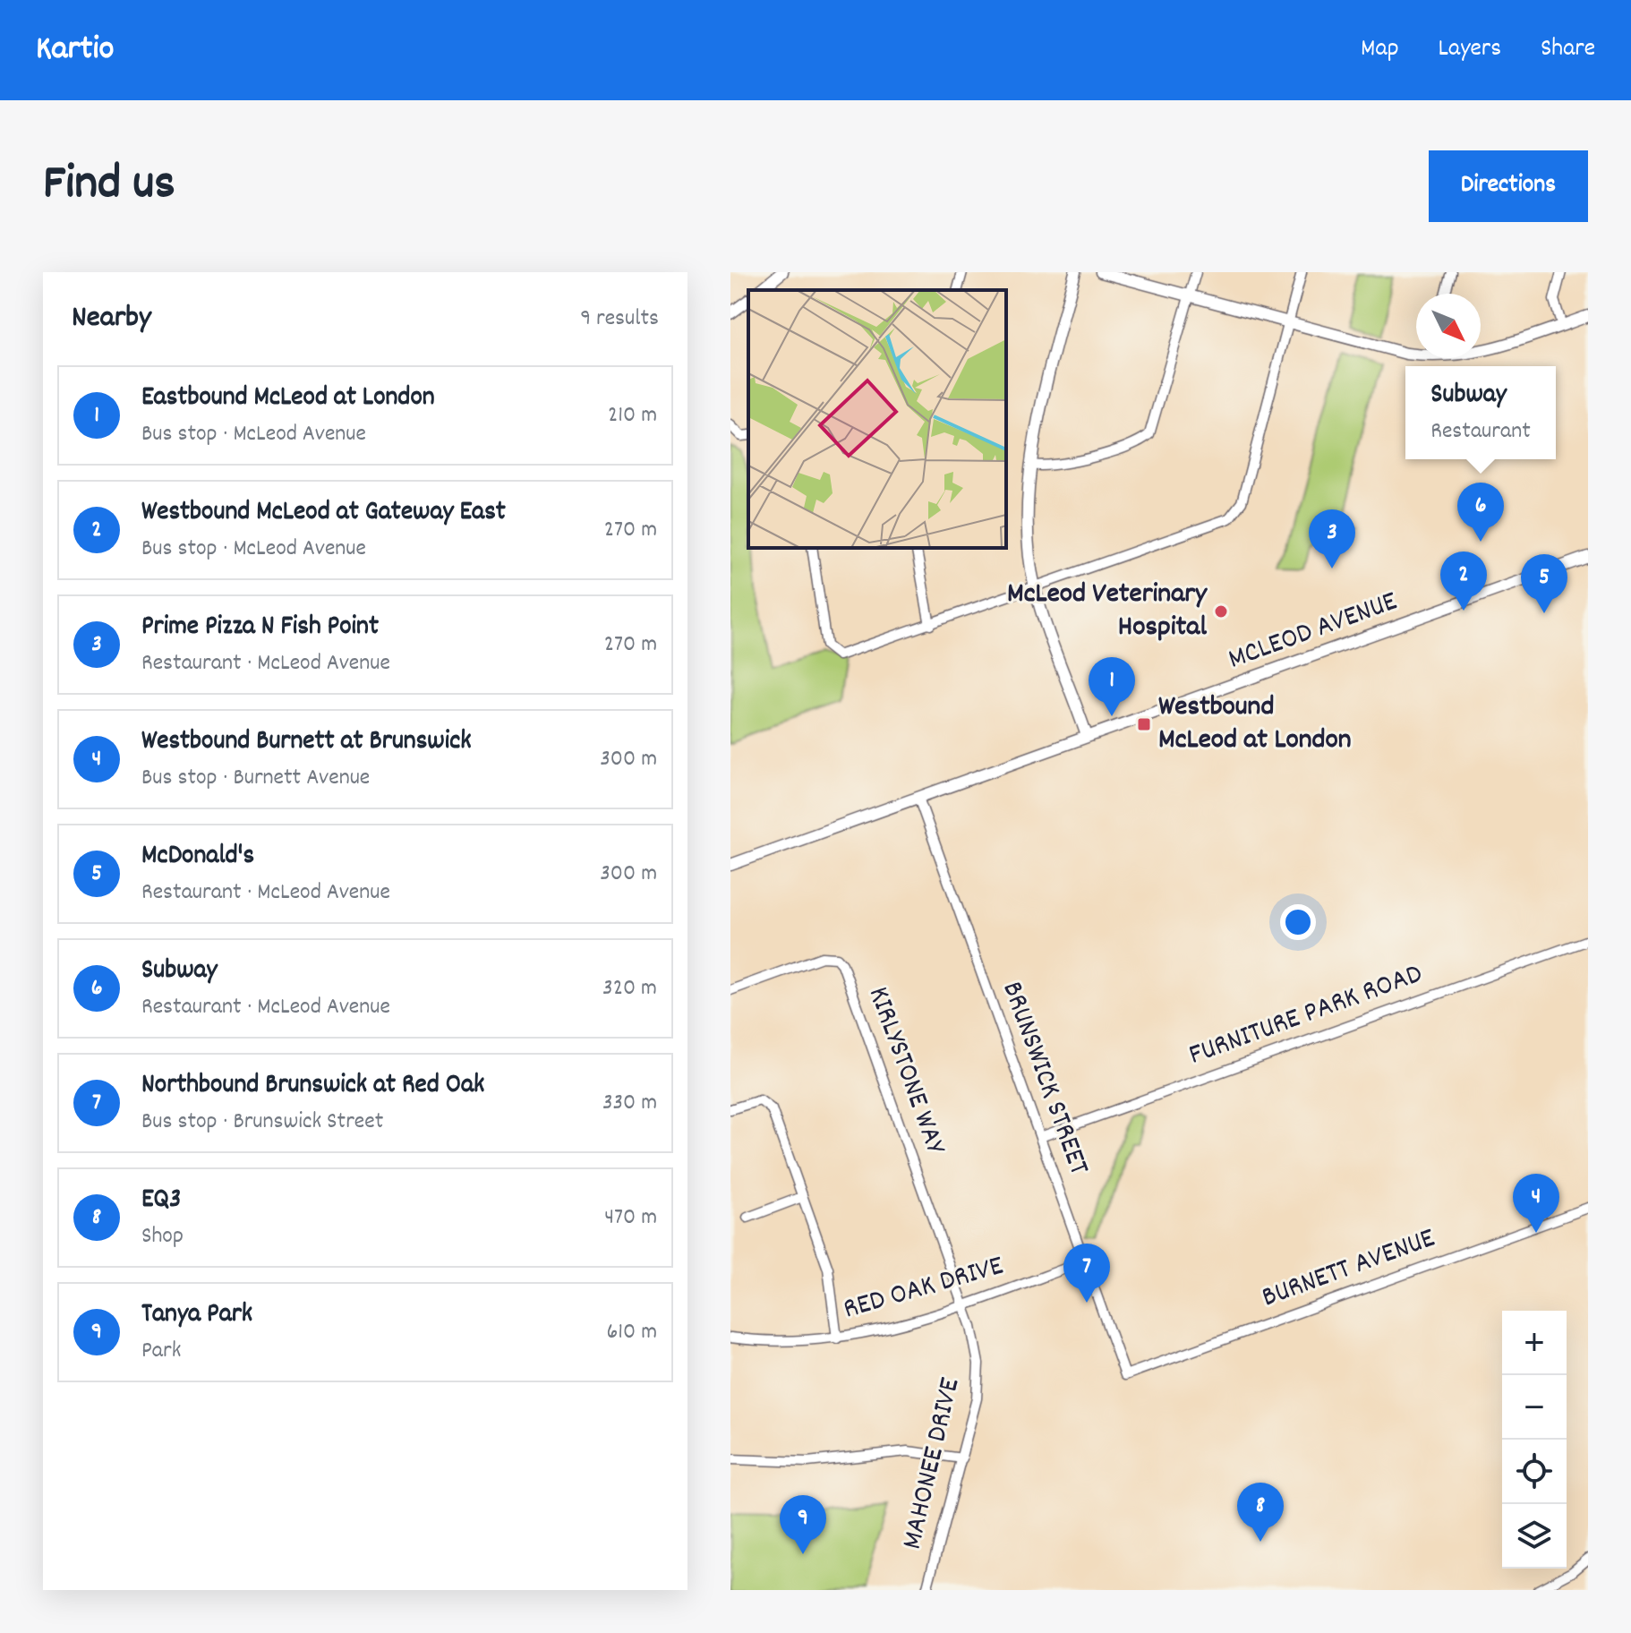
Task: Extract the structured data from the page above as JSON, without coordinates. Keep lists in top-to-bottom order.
{
  "streets": {
    "street": [
      "MCLEOD AVENUE",
      "FURNITURE PARK ROAD",
      "KIRLYSTONE WAY",
      "BRUNSWICK STREET",
      "BURNETT AVENUE",
      "RED OAK DRIVE",
      "MAHONEE DRIVE"
    ]
  },
  "crossings": [
    ["MCLEOD AVENUE", "BRUNSWICK STREET"],
    ["FURNITURE PARK ROAD", "BRUNSWICK STREET"],
    ["KIRLYSTONE WAY", "RED OAK DRIVE"],
    ["KIRLYSTONE WAY", "MAHONEE DRIVE"],
    ["BRUNSWICK STREET", "BURNETT AVENUE"],
    ["BRUNSWICK STREET", "RED OAK DRIVE"],
    ["RED OAK DRIVE", "MAHONEE DRIVE"]
  ],
  "places": {
    "other": ["McLeod Veterinary Hospital"],
    "transit": ["Westbound McLeod at London"]
  },
  "north": "bottom right",
  "page": {
    "header": "Kartio",
    "nav": ["Map", "Layers", "Share"],
    "title": "Find us",
    "buttons": "Directions",
    "heading": ["Nearby", "9 results"],
    "list": [
      {
        "mark": "1",
        "name": "Eastbound McLeod at London",
        "note": "Bus stop · McLeod Avenue",
        "value": "210 m"
      },
      {
        "mark": "2",
        "name": "Westbound McLeod at Gateway East",
        "note": "Bus stop · McLeod Avenue",
        "value": "270 m"
      },
      {
        "mark": "3",
        "name": "Prime Pizza N Fish Point",
        "note": "Restaurant · McLeod Avenue",
        "value": "270 m"
      },
      {
        "mark": "4",
        "name": "Westbound Burnett at Brunswick",
        "note": "Bus stop · Burnett Avenue",
        "value": "300 m"
      },
      {
        "mark": "5",
        "name": "McDonald's",
        "note": "Restaurant · McLeod Avenue",
        "value": "300 m"
      },
      {
        "mark": "6",
        "name": "Subway",
        "note": "Restaurant · McLeod Avenue",
        "value": "320 m"
      },
      {
        "mark": "7",
        "name": "Northbound Brunswick at Red Oak",
        "note": "Bus stop · Brunswick Street",
        "value": "330 m"
      },
      {
        "mark": "8",
        "name": "EQ3",
        "note": "Shop",
        "value": "470 m"
      },
      {
        "mark": "9",
        "name": "Tanya Park",
        "note": "Park",
        "value": "610 m"
      }
    ],
    "popup": ["Subway", "Restaurant"],
    "pins": [
      "6",
      "3",
      "2",
      "5",
      "1",
      "4",
      "7",
      "8",
      "9"
    ],
    "map_buttons": ["+", "−"]
  }
}
